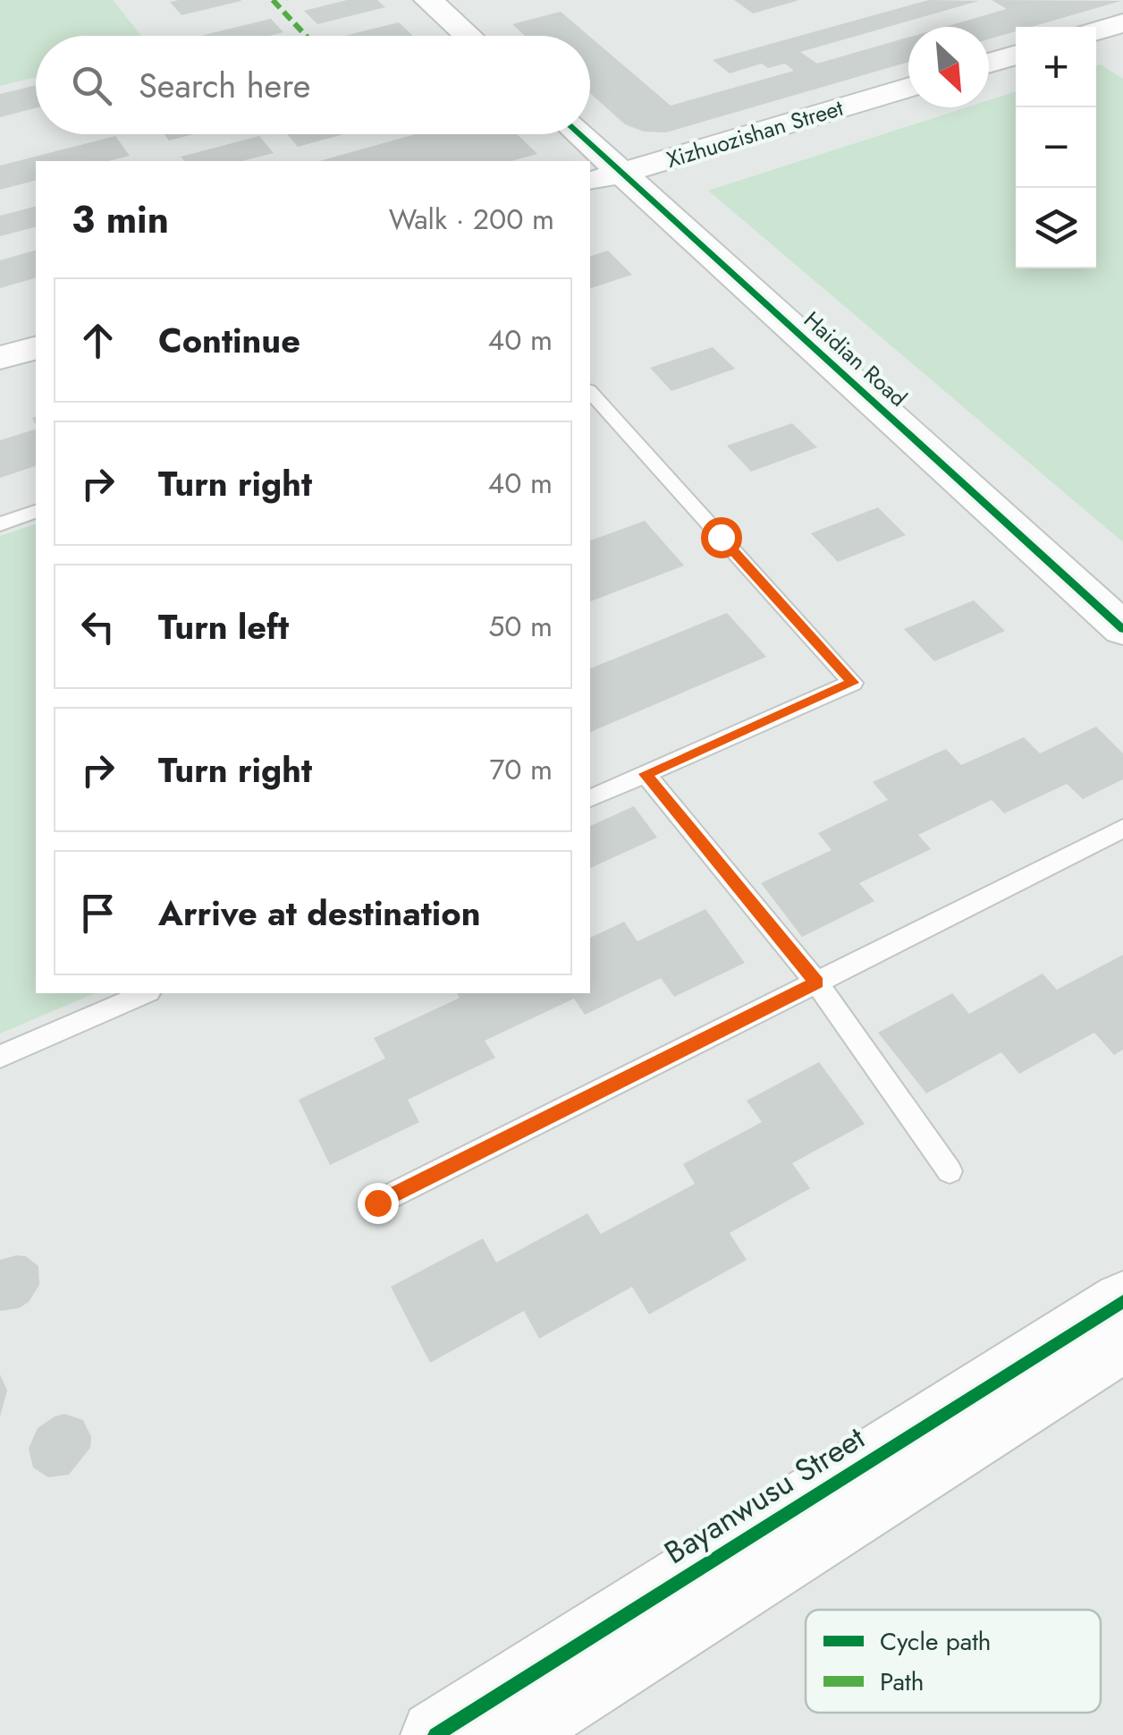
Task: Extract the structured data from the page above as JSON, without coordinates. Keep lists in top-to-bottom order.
{
  "streets": {
    "street": ["Xizhuozishan Street", "Haidian Road", "Bayanwusu Street"]
  },
  "crossings": [
    ["Xizhuozishan Street", "Haidian Road"]
  ],
  "legend": ["Cycle path", "Path"],
  "north": "bottom right",
  "page": {
    "map_buttons": ["+", "−"],
    "search": "Search here",
    "heading": ["3 min", "Walk · 200 m"],
    "list": [
      ["Continue", "40 m"],
      ["Turn right", "40 m"],
      ["Turn left", "50 m"],
      ["Turn right", "70 m"],
      "Arrive at destination"
    ]
  }
}
